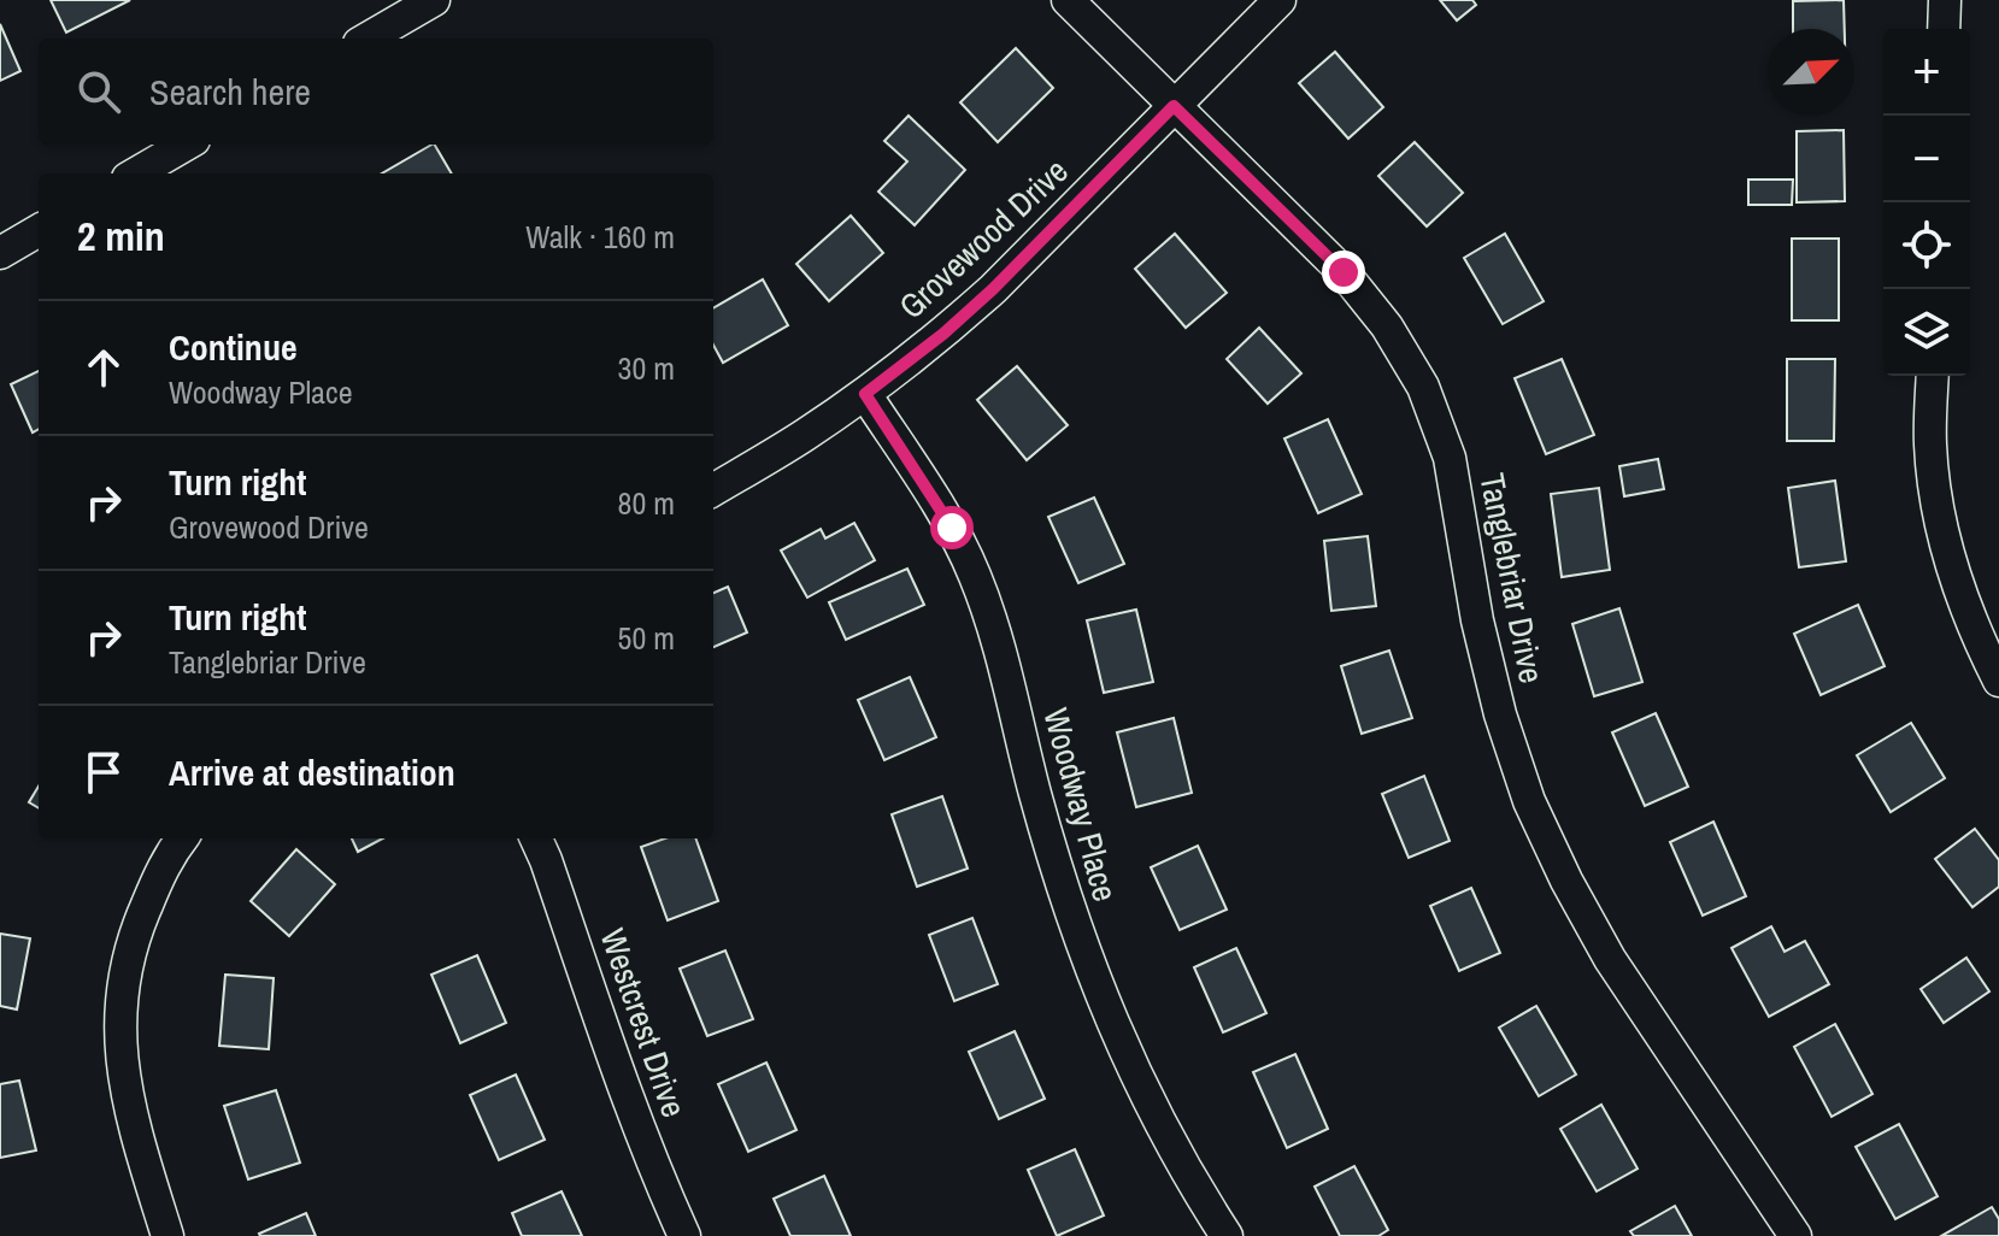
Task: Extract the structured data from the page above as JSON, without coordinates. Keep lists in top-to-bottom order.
{
  "streets": {
    "street": [
      "Grovewood Drive",
      "Tanglebriar Drive",
      "Woodway Place",
      "Westcrest Drive"
    ]
  },
  "crossings": [
    ["Grovewood Drive", "Tanglebriar Drive"],
    ["Grovewood Drive", "Woodway Place"]
  ],
  "north": "top right",
  "page": {
    "map_buttons": ["+", "−"],
    "search": "Search here",
    "heading": ["2 min", "Walk · 160 m"],
    "list": [
      ["Continue", "Woodway Place", "30 m"],
      ["Turn right", "Grovewood Drive", "80 m"],
      ["Turn right", "Tanglebriar Drive", "50 m"],
      "Arrive at destination"
    ]
  }
}
